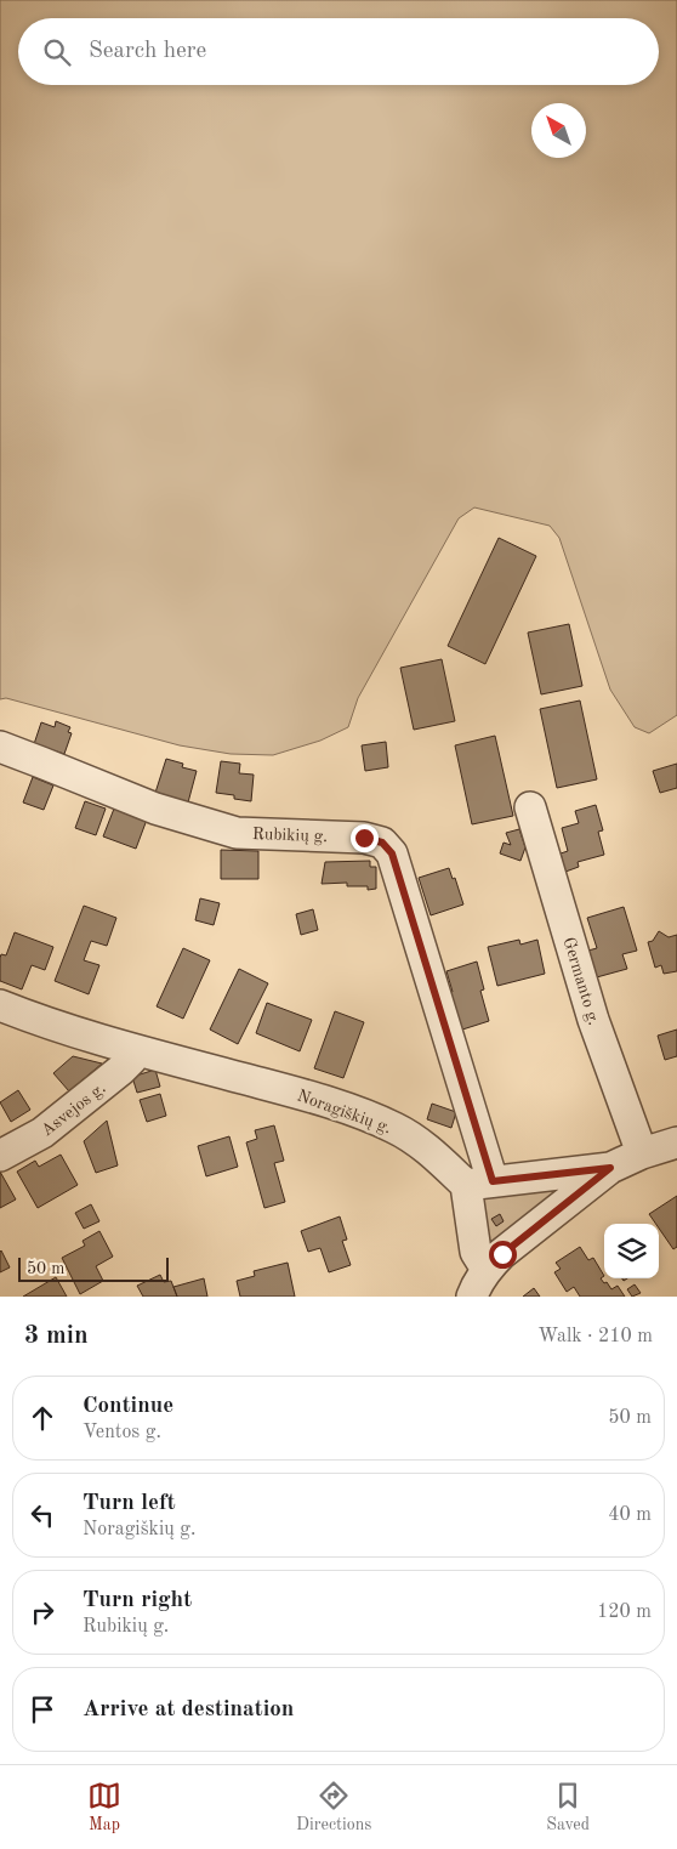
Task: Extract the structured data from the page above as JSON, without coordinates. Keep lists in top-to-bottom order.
{
  "streets": {
    "street": [
      "Rubikių g.",
      "Germanto g.",
      "Asvejos g.",
      "Noragiškių g."
    ]
  },
  "crossings": [
    ["Rubikių g.", "Noragiškių g."],
    ["Asvejos g.", "Noragiškių g."]
  ],
  "scale_bar": "50 m",
  "north": "top left",
  "page": {
    "search": "Search here",
    "scale": "50 m",
    "heading": ["3 min", "Walk · 210 m"],
    "list": [
      ["Continue", "Ventos g.", "50 m"],
      ["Turn left", "Noragiškių g.", "40 m"],
      ["Turn right", "Rubikių g.", "120 m"],
      "Arrive at destination"
    ],
    "nav": ["Map", "Directions", "Saved"]
  }
}
